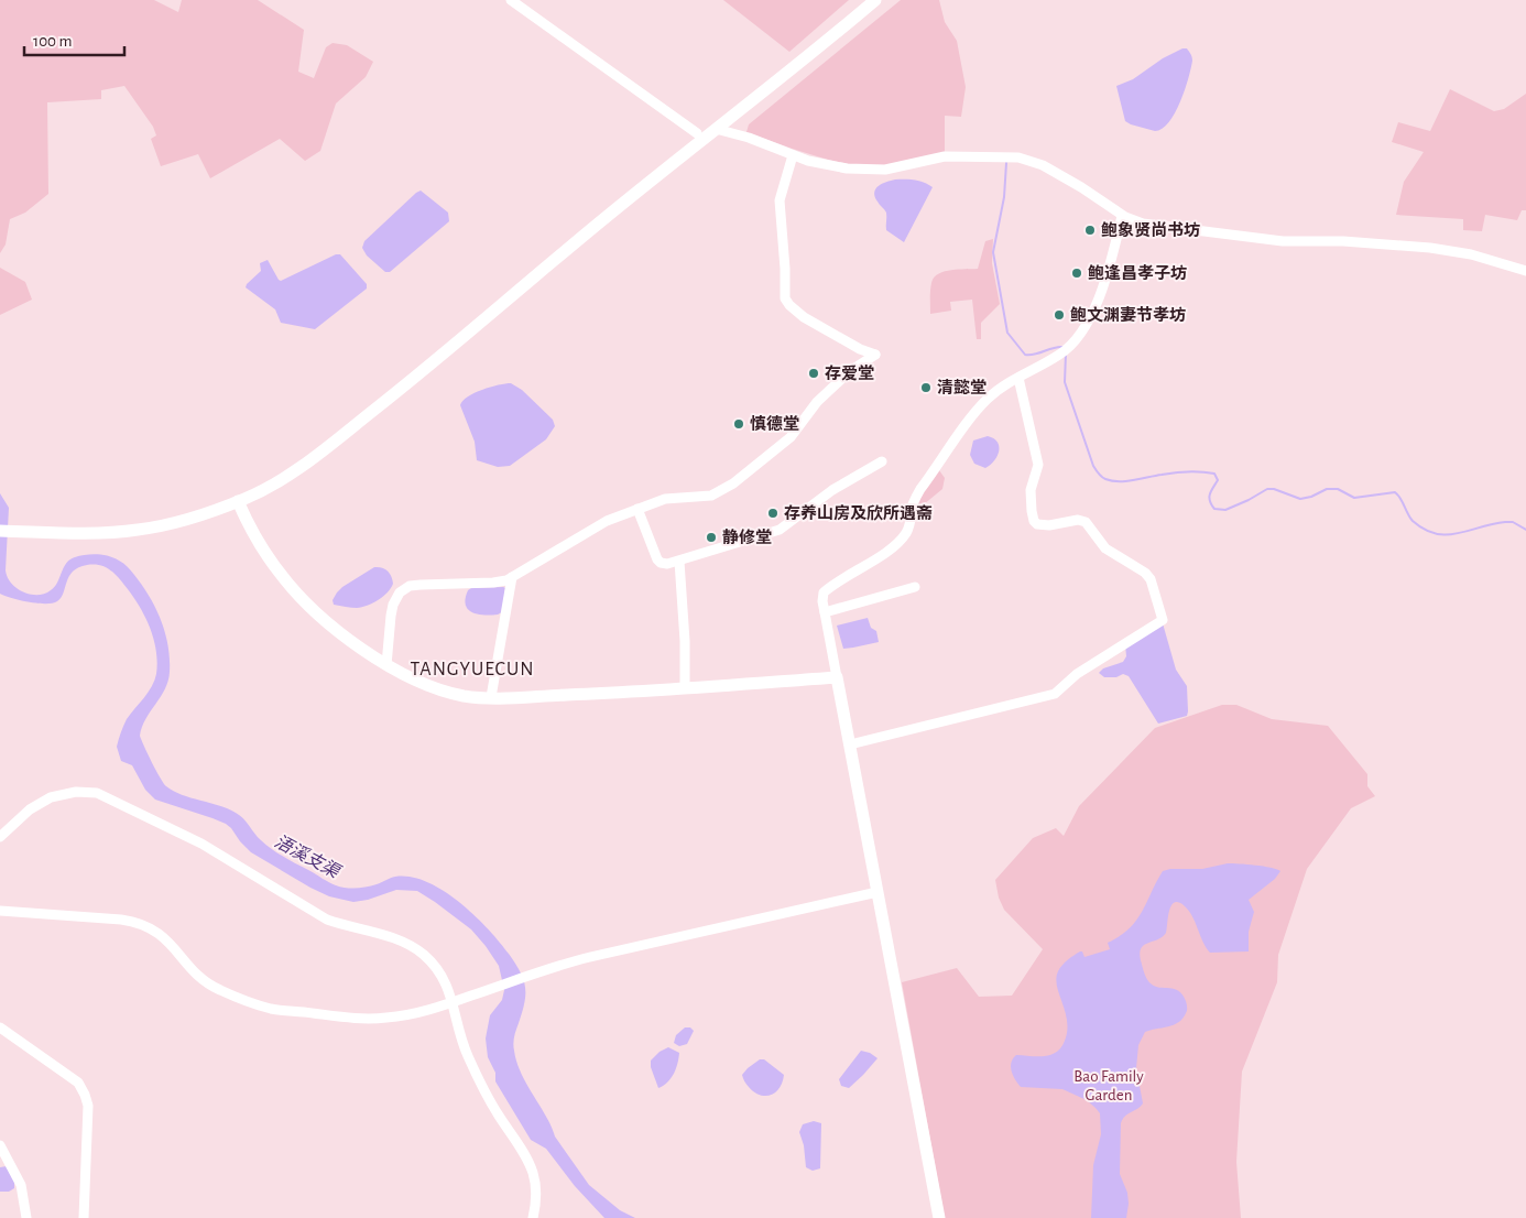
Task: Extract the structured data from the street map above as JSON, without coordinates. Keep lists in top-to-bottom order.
{
  "districts": ["TANGYUECUN"],
  "water": ["浯溪支渠"],
  "parks": ["Bao Family Garden"],
  "places": [
    "鲍象贤尚书坊",
    "鲍逢昌孝子坊",
    "鲍文渊妻节孝坊",
    "存爱堂",
    "清懿堂",
    "慎德堂",
    "存养山房及欣所遇斋",
    "静修堂"
  ],
  "scale_bar": "100 m"
}
